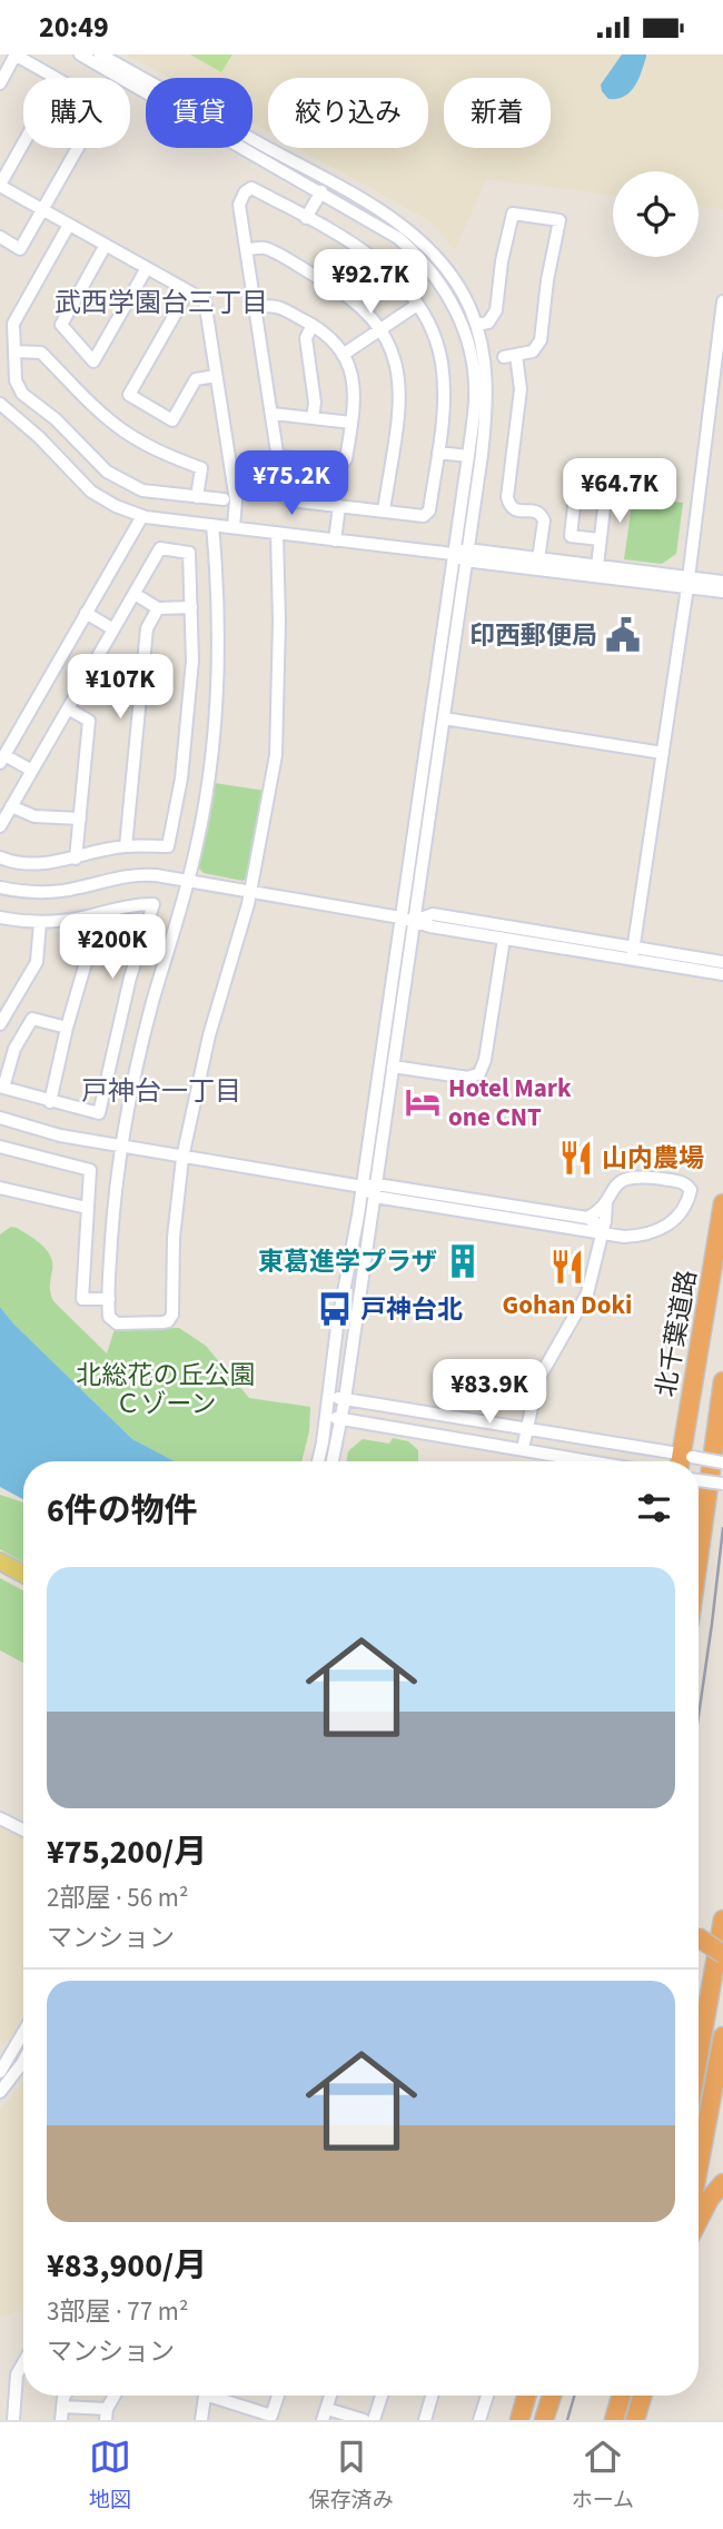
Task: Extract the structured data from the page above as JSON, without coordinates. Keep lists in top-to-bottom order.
{
  "streets": {
    "highway": ["北千葉道路"]
  },
  "districts": ["武西学園台三丁目", "戸神台一丁目"],
  "parks": ["北総花の丘公園 Ｃゾーン"],
  "places": {
    "public building": ["印西郵便局"],
    "hotel": ["Hotel Mark one CNT"],
    "restaurant": ["山内農場", "Gohan Doki"],
    "building": ["東葛進学プラザ"],
    "bus stop": ["戸神台北"]
  },
  "page": {
    "status": "20:49",
    "chip": [
      "購入",
      "賃貸",
      "絞り込み",
      "新着"
    ],
    "price": [
      "¥92.7K",
      "¥75.2K",
      "¥64.7K",
      "¥107K",
      "¥200K",
      "¥83.9K"
    ],
    "heading": "6件の物件",
    "list": [
      {
        "name": "¥75,200/月",
        "note": "2部屋 · 56 m² · マンション"
      },
      {
        "name": "¥83,900/月",
        "note": "3部屋 · 77 m² · マンション"
      }
    ],
    "tabs": ["地図", "保存済み", "ホーム"]
  }
}
